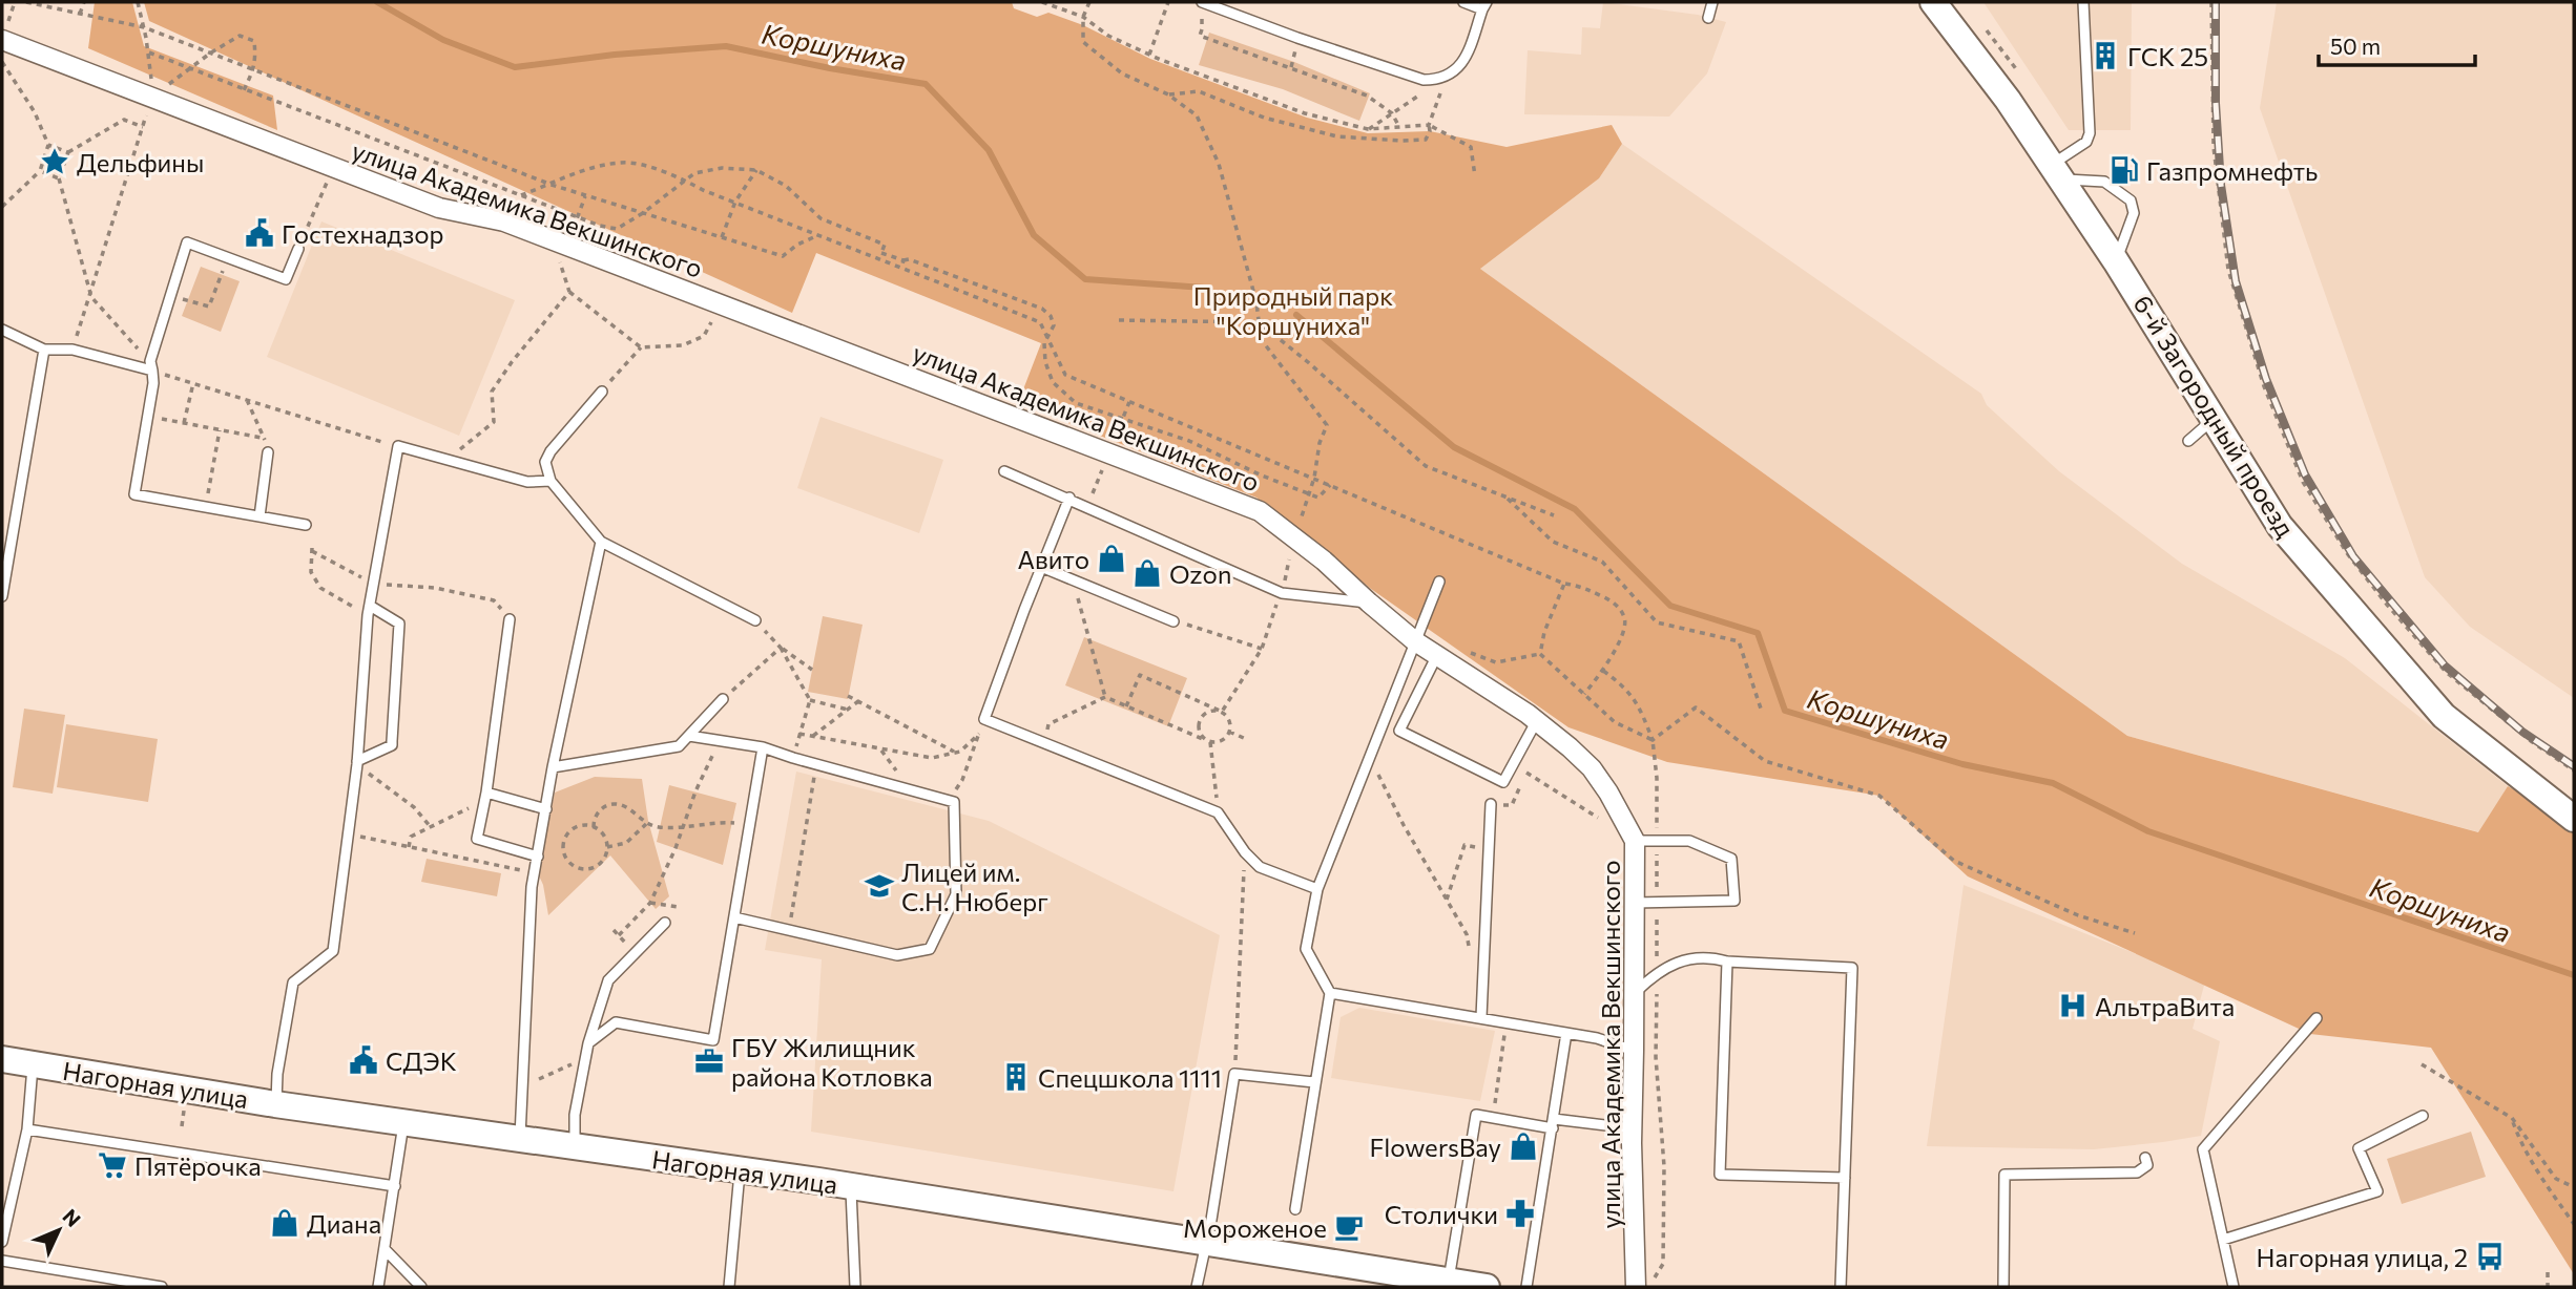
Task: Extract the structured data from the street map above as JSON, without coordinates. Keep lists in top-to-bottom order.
{
  "streets": {
    "street": ["улица Академика Векшинского", "6-й Загородный проезд", "Нагорная улица"]
  },
  "water": ["Коршуниха"],
  "parks": ["Природный парк \"Коршуниха\""],
  "places": {
    "building": ["ГСК 25", "Спецшкола 1111"],
    "place": ["Дельфины"],
    "fuel station": ["Газпромнефть"],
    "public building": ["Гостехнадзор", "СДЭК"],
    "shop": [
      "Авито",
      "Ozon",
      "FlowersBay",
      "Диана"
    ],
    "school or university": ["Лицей им. С.Н. Нюберг"],
    "hospital": ["АльтраВита"],
    "office": ["ГБУ Жилищник района Котловка"],
    "supermarket": ["Пятёрочка"],
    "pharmacy": ["Столички"],
    "cafe": ["Мороженое"],
    "bus stop": ["Нагорная улица, 2"]
  },
  "scale_bar": "50 m",
  "north": "top right"
}
